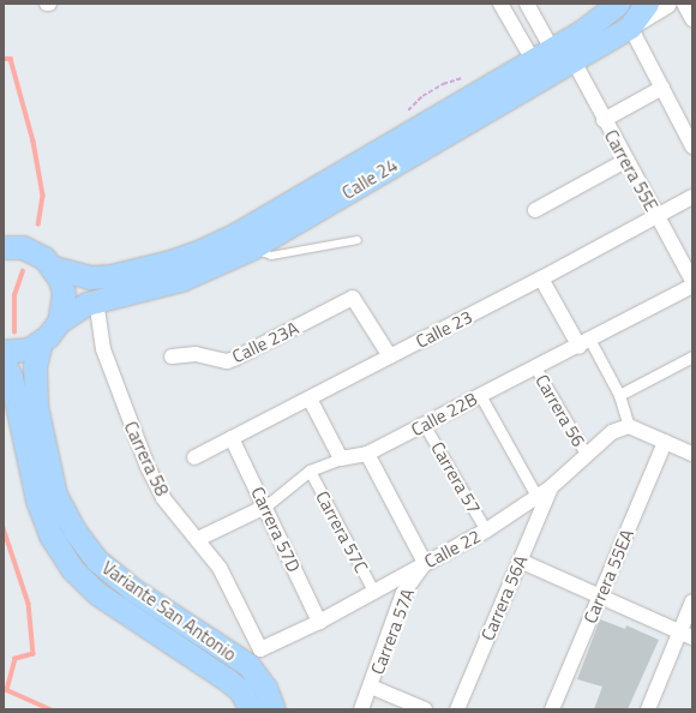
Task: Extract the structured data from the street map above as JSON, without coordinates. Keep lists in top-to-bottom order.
{
  "streets": {
    "main road": ["Calle 24", "Variante San Antonio"],
    "street": [
      "Carrera 55E",
      "Calle 23",
      "Calle 23A",
      "Carrera 56",
      "Calle 22B",
      "Carrera 58",
      "Carrera 57",
      "Carrera 57D",
      "Carrera 57C",
      "Calle 22",
      "Carrera 55EA",
      "Carrera 56A",
      "Carrera 57A"
    ]
  },
  "crossings": [
    ["Carrera 55E", "Calle 24"],
    ["Carrera 55E", "Calle 23"],
    ["Calle 24", "Carrera 58"],
    ["Calle 24", "Variante San Antonio"],
    ["Calle 23", "Calle 23A"],
    ["Calle 23", "Carrera 57D"],
    ["Carrera 56", "Calle 22B"],
    ["Carrera 56", "Calle 22"],
    ["Calle 22B", "Carrera 58"],
    ["Calle 22B", "Carrera 57"],
    ["Calle 22B", "Carrera 57D"],
    ["Calle 22B", "Carrera 57C"],
    ["Carrera 58", "Calle 22"],
    ["Carrera 57", "Calle 22"],
    ["Carrera 57D", "Calle 22"],
    ["Carrera 57C", "Calle 22"],
    ["Calle 22", "Carrera 56A"],
    ["Calle 22", "Carrera 57A"]
  ]
}
